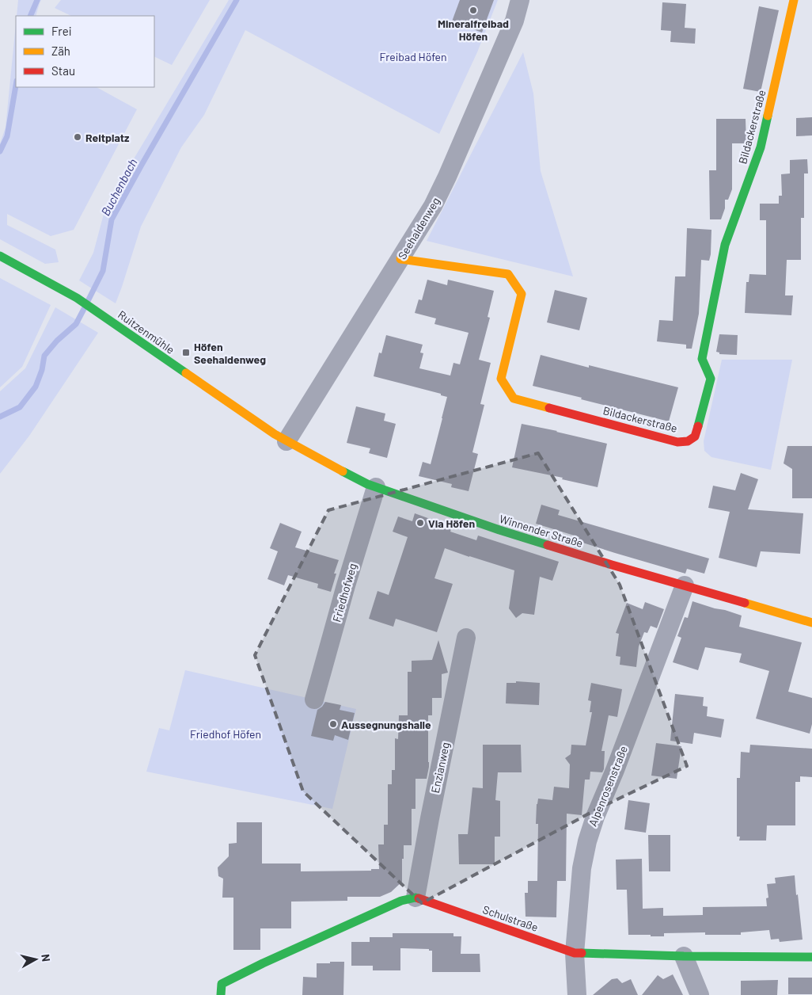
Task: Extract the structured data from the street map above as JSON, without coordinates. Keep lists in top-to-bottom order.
{
  "streets": {
    "street": [
      "Bildackerstraße",
      "Seehaldenweg",
      "Ruitzenmühle",
      "Winnender Straße",
      "Friedhofweg",
      "Enzianweg",
      "Alpenrosenstraße",
      "Schulstraße"
    ]
  },
  "crossings": [
    ["Bildackerstraße", "Seehaldenweg"],
    ["Seehaldenweg", "Ruitzenmühle"],
    ["Seehaldenweg", "Winnender Straße"],
    ["Ruitzenmühle", "Winnender Straße"],
    ["Winnender Straße", "Friedhofweg"],
    ["Winnender Straße", "Alpenrosenstraße"],
    ["Enzianweg", "Schulstraße"],
    ["Alpenrosenstraße", "Schulstraße"]
  ],
  "water": ["Buchenbach"],
  "parks": ["Freibad Höfen", "Friedhof Höfen"],
  "places": {
    "other": [
      "Mineralfreibad Höfen",
      "Reitplatz",
      "Via Höfen",
      "Aussegnungshalle"
    ],
    "transit": ["Höfen Seehaldenweg"]
  },
  "legend": ["Frei", "Zäh", "Stau"],
  "north": "right"
}
